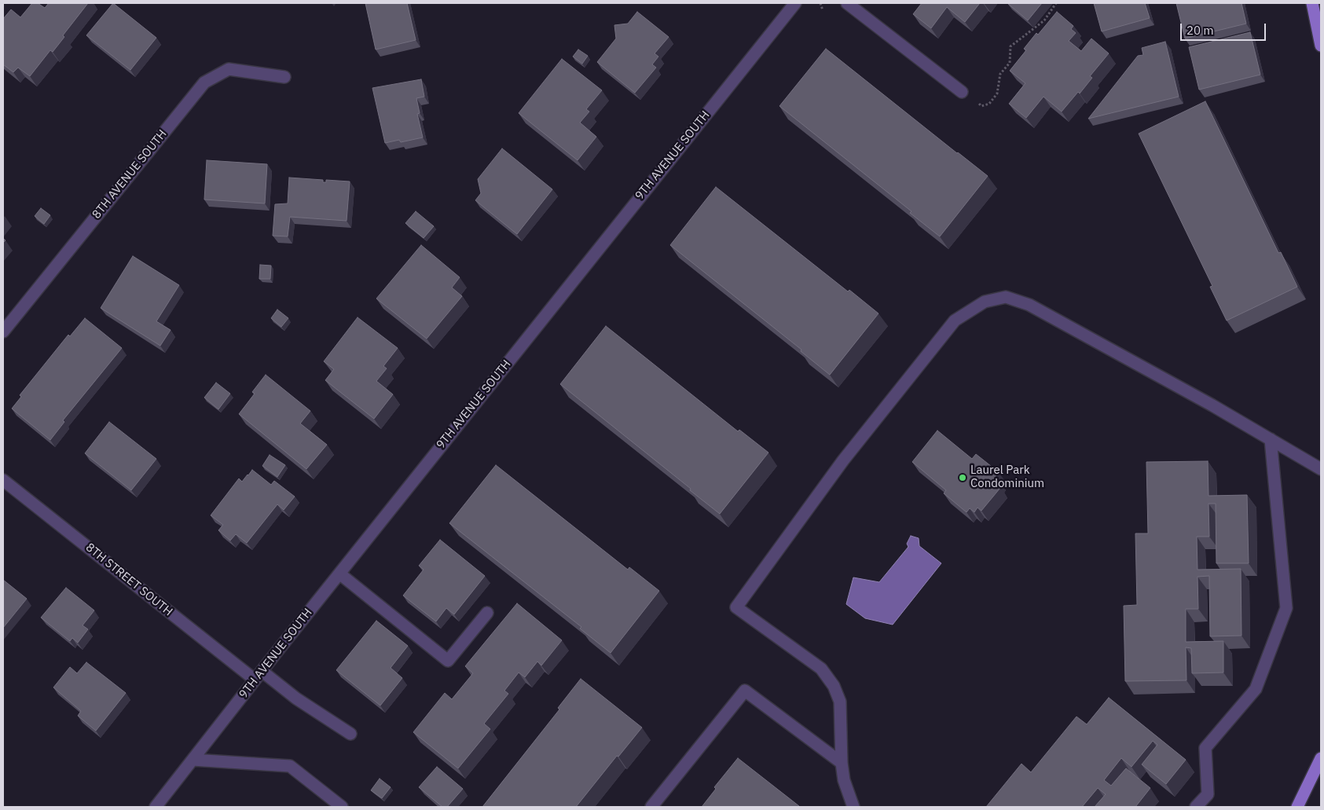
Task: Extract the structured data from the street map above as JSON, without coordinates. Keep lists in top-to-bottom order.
{
  "streets": {
    "street": ["9TH AVENUE SOUTH", "8TH AVENUE SOUTH", "8TH STREET SOUTH"]
  },
  "crossings": [
    ["9TH AVENUE SOUTH", "8TH STREET SOUTH"]
  ],
  "places": ["Laurel Park Condominium"],
  "scale_bar": "20 m"
}
